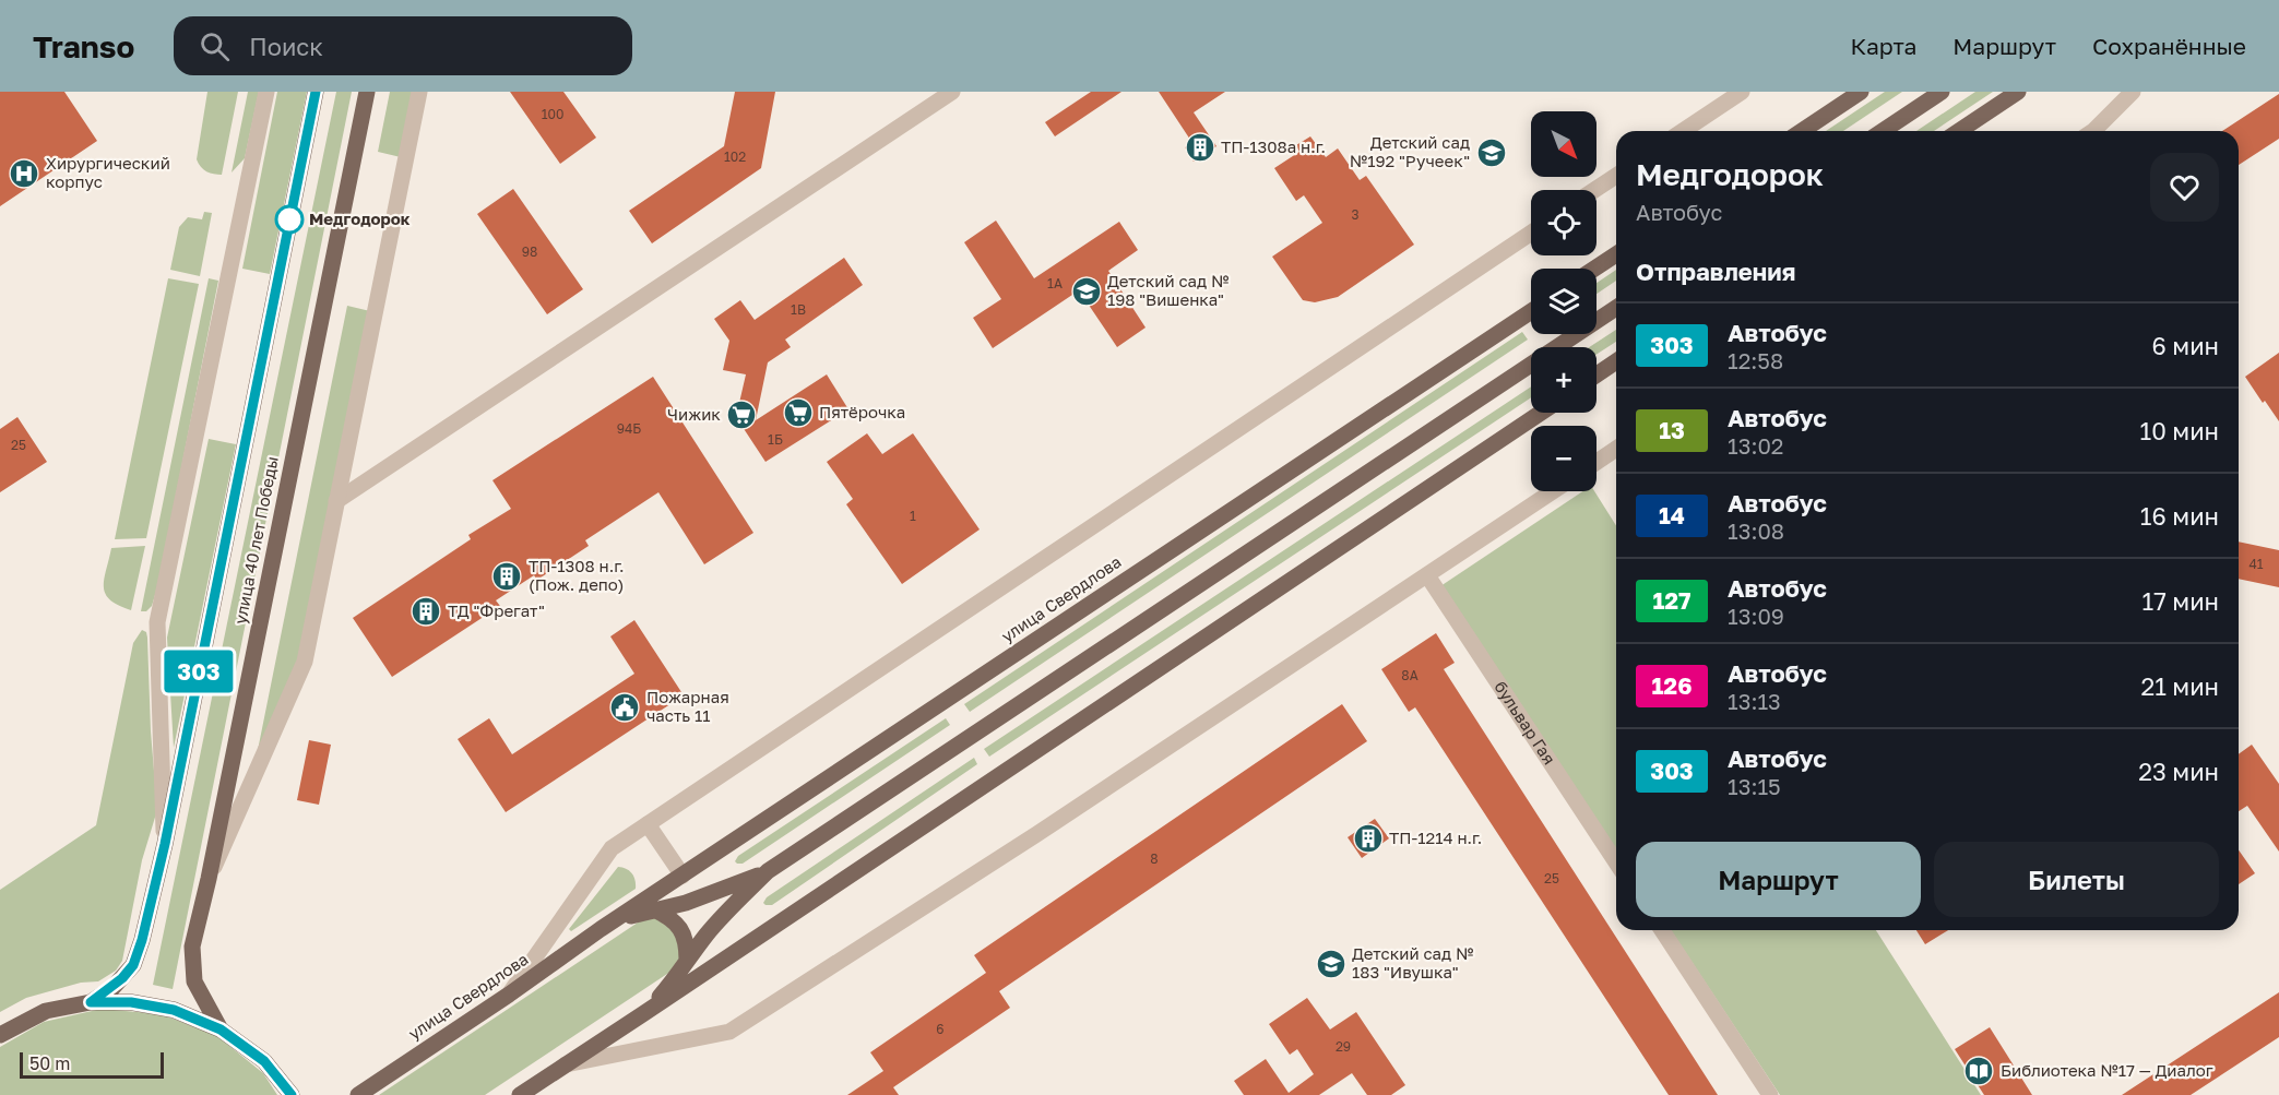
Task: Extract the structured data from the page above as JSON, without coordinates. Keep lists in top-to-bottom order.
{
  "streets": {
    "main road": ["улица 40 лет Победы", "улица Свердлова"],
    "street": ["бульвар Гая"]
  },
  "places": {
    "building": [
      "ТП-1308а н.г.",
      "ТП-1308 н.г. (Пож. депо)",
      "ТД \"Фрегат\"",
      "ТП-1214 н.г."
    ],
    "school or university": ["Детский сад №192 \"Ручеек\"", "Детский сад № 198 \"Вишенка\"", "Детский сад № 183 \"Ивушка\""],
    "hospital": ["Хирургический корпус"],
    "other": ["Медгодорок"],
    "supermarket": ["Пятёрочка", "Чижик"],
    "public building": ["Пожарная часть 11"],
    "library": ["Библиотека №17 — Диалог"]
  },
  "lines": ["bus line 303"],
  "house_numbers": [
    "100",
    "102",
    "3",
    "98",
    "1А",
    "1В",
    "94Б",
    "1Б",
    "25",
    "1",
    "41",
    "8А",
    "8",
    "25",
    "6",
    "29"
  ],
  "scale_bar": "50 m",
  "north": "bottom right",
  "page": {
    "header": "Transo",
    "search": "Поиск",
    "nav": ["Карта", "Маршрут", "Сохранённые"],
    "on_map": "303",
    "map_buttons": ["+", "−"],
    "heading": [
      ["Медгодорок", "Автобус"],
      "Отправления"
    ],
    "list": [
      {
        "mark": "303",
        "name": "Автобус",
        "note": "12:58",
        "value": "6 мин"
      },
      {
        "mark": "13",
        "name": "Автобус",
        "note": "13:02",
        "value": "10 мин"
      },
      {
        "mark": "14",
        "name": "Автобус",
        "note": "13:08",
        "value": "16 мин"
      },
      {
        "mark": "127",
        "name": "Автобус",
        "note": "13:09",
        "value": "17 мин"
      },
      {
        "mark": "126",
        "name": "Автобус",
        "note": "13:13",
        "value": "21 мин"
      },
      {
        "mark": "303",
        "name": "Автобус",
        "note": "13:15",
        "value": "23 мин"
      }
    ],
    "buttons": ["Маршрут", "Билеты"],
    "scale": "50 m"
  }
}
